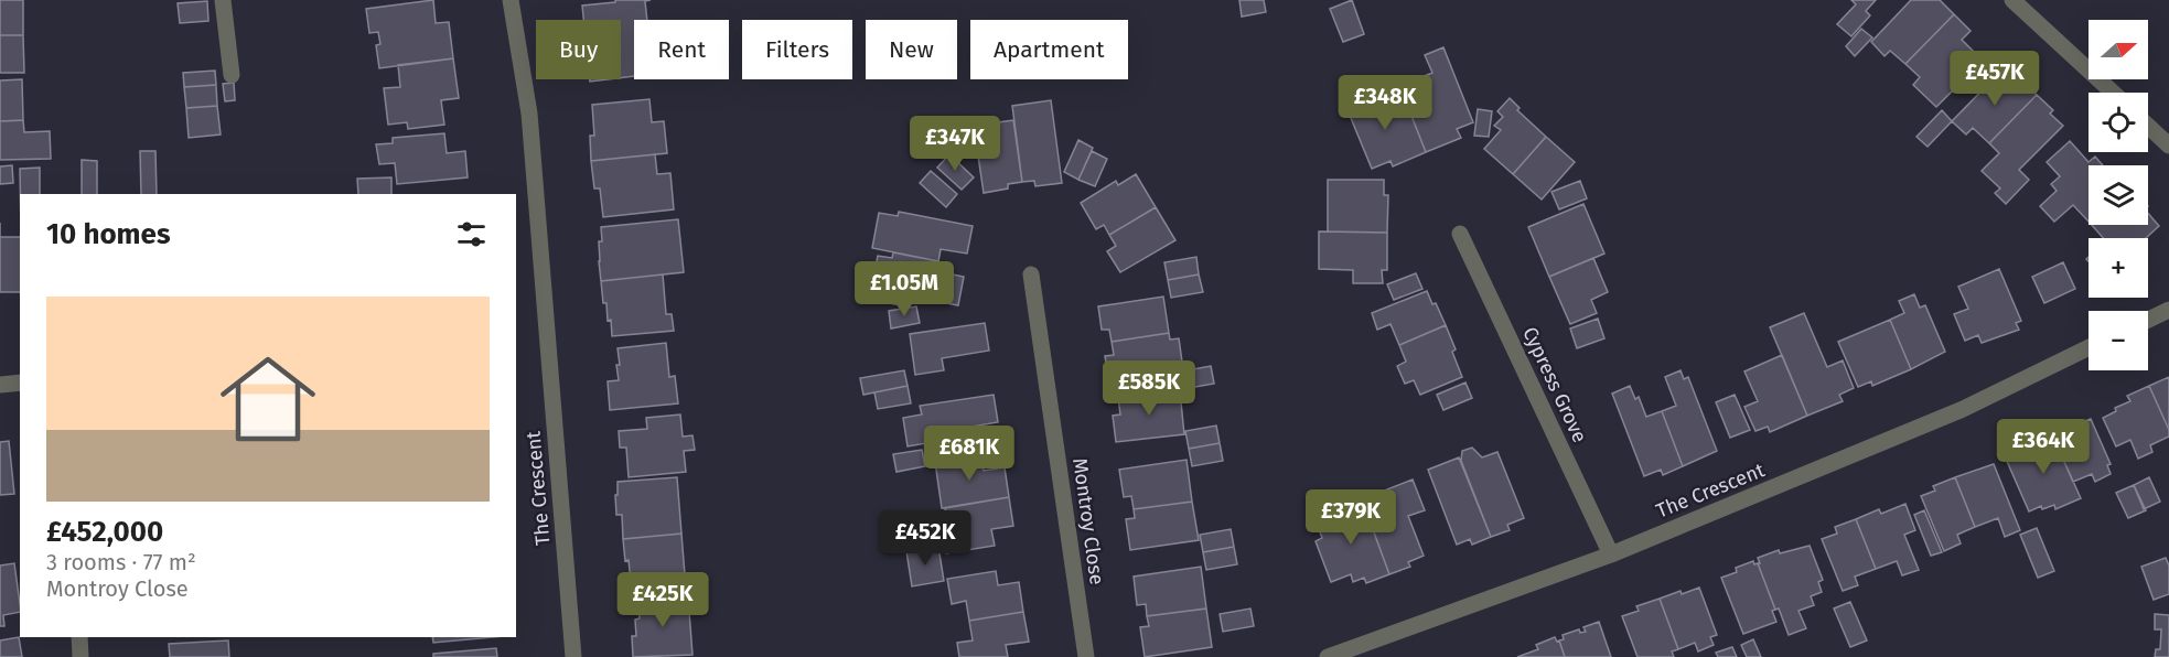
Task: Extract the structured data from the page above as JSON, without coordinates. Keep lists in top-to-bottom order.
{
  "streets": {
    "street": ["Cypress Grove", "The Crescent", "Montroy Close"]
  },
  "crossings": [
    ["Cypress Grove", "The Crescent"]
  ],
  "north": "right",
  "page": {
    "map_buttons": ["+", "−"],
    "chip": [
      "Buy",
      "Rent",
      "Filters",
      "New",
      "Apartment"
    ],
    "price": [
      "£457K",
      "£348K",
      "£347K",
      "£1.05M",
      "£585K",
      "£364K",
      "£681K",
      "£379K",
      "£452K",
      "£425K"
    ],
    "heading": "10 homes",
    "list": [
      {
        "name": "£452,000",
        "note": "3 rooms · 77 m² · Montroy Close"
      }
    ]
  }
}
